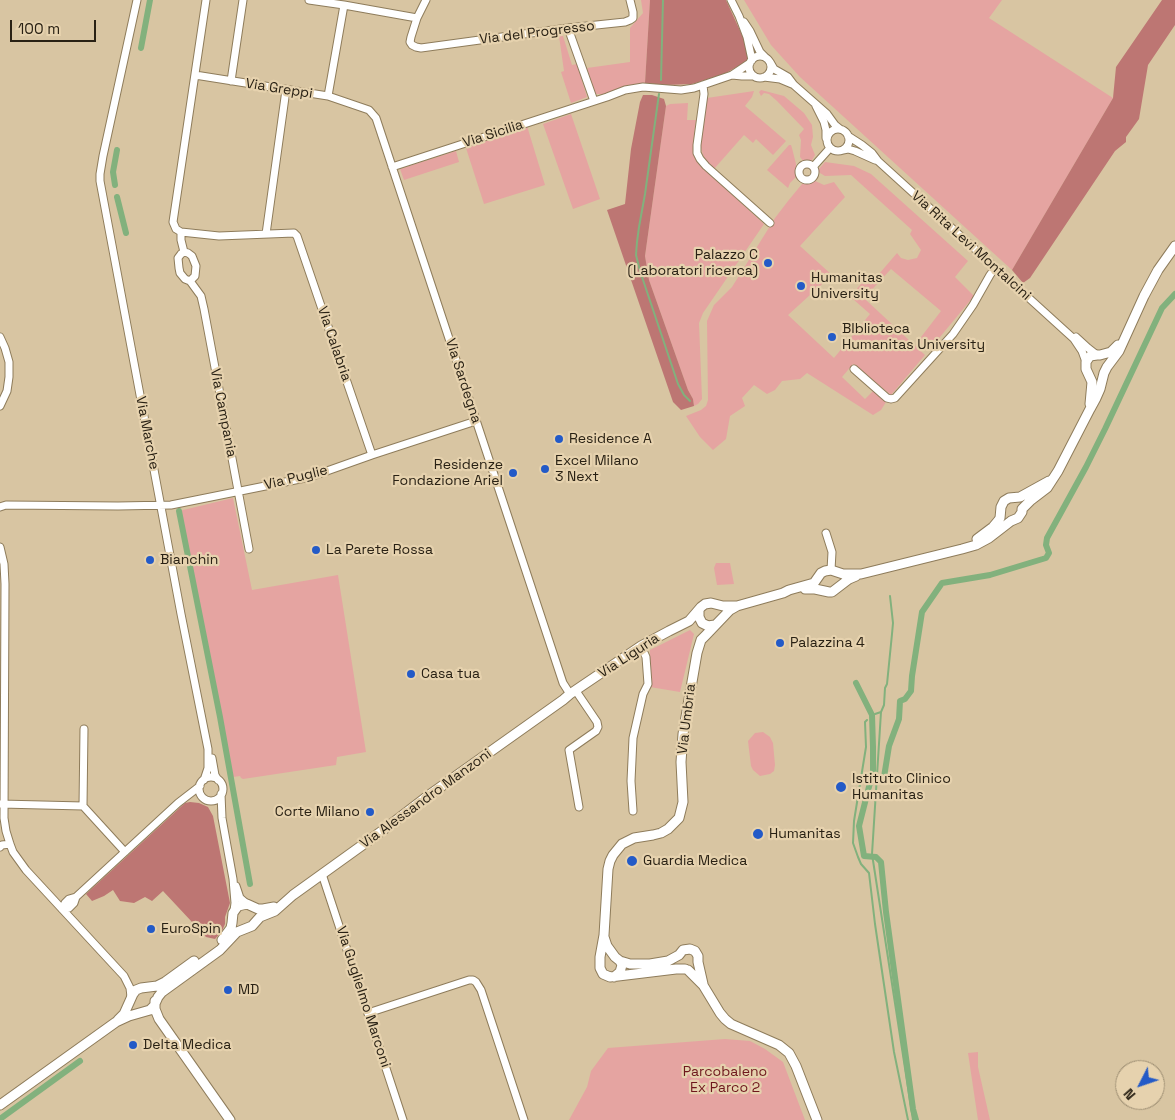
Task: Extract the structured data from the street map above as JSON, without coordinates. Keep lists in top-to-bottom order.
{
  "streets": {
    "street": [
      "Via del Progresso",
      "Via Greppi",
      "Via Sicilia",
      "Via Rita Levi Montalcini",
      "Via Calabria",
      "Via Sardegna",
      "Via Campania",
      "Via Marche",
      "Via Puglie",
      "Via Liguria",
      "Via Umbria",
      "Via Alessandro Manzoni",
      "Via Guglielmo Marconi"
    ]
  },
  "crossings": [
    ["Via Greppi", "Via Sardegna"],
    ["Via Greppi", "Via Campania"],
    ["Via Sicilia", "Via Sardegna"],
    ["Via Calabria", "Via Puglie"],
    ["Via Sardegna", "Via Puglie"],
    ["Via Sardegna", "Via Liguria"],
    ["Via Sardegna", "Via Alessandro Manzoni"],
    ["Via Campania", "Via Puglie"],
    ["Via Marche", "Via Puglie"],
    ["Via Liguria", "Via Umbria"],
    ["Via Liguria", "Via Alessandro Manzoni"],
    ["Via Alessandro Manzoni", "Via Guglielmo Marconi"]
  ],
  "parks": ["Parcobaleno Ex Parco 2"],
  "places": [
    "Palazzo C (Laboratori ricerca)",
    "Humanitas University",
    "BIblioteca Humanitas University",
    "Residence A",
    "Excel Milano 3 Next",
    "Residenze Fondazione Ariel",
    "La Parete Rossa",
    "Bianchin",
    "Palazzina 4",
    "Casa tua",
    "Istituto Clinico Humanitas",
    "Corte Milano",
    "Humanitas",
    "Guardia Medica",
    "EuroSpin",
    "MD",
    "Delta Medica"
  ],
  "scale_bar": "100 m",
  "north": "bottom left"
}
